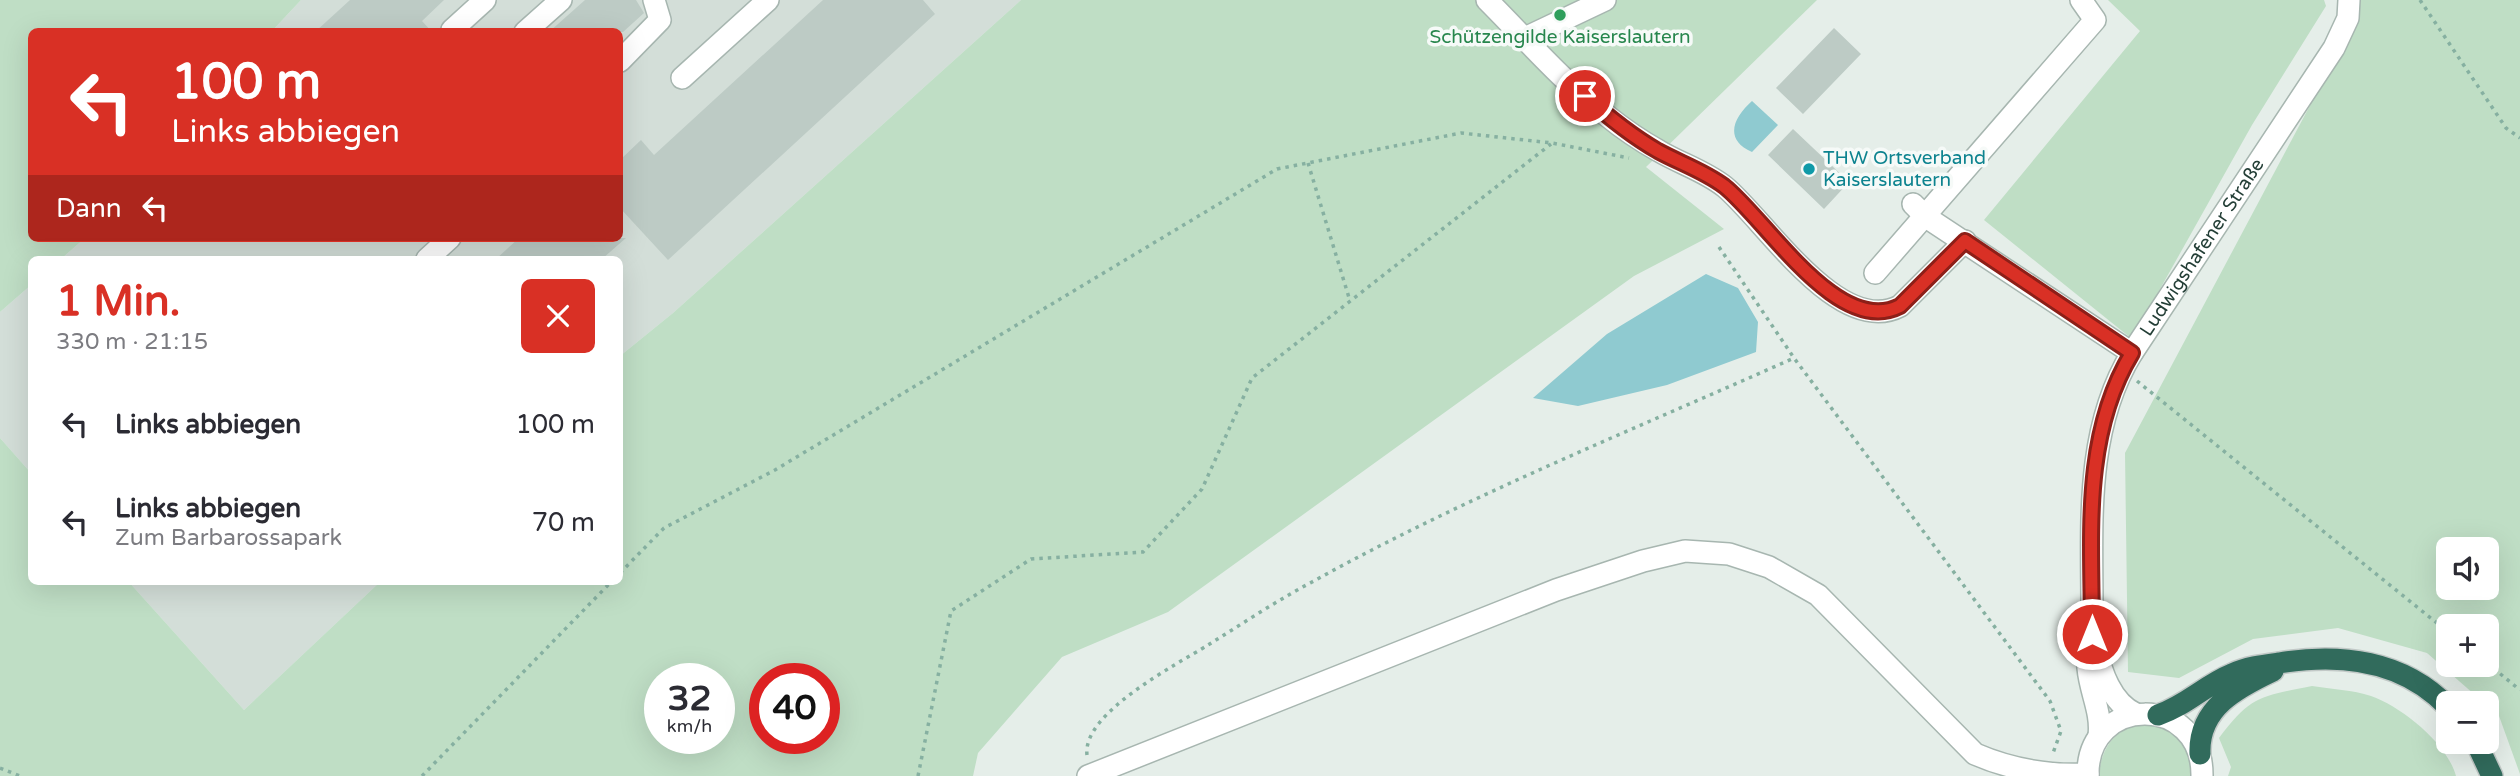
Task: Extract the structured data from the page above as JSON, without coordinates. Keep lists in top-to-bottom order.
{
  "streets": {
    "street": ["Ludwigshafener Straße"]
  },
  "places": ["Schützengilde Kaiserslautern", "THW Ortsverband Kaiserslautern"],
  "page": {
    "turn": ["100 m", "Links abbiegen"],
    "then": "Dann",
    "heading": ["1 Min.", "330 m · 21:15"],
    "list": [
      {
        "name": "Links abbiegen",
        "value": "100 m"
      },
      {
        "name": "Links abbiegen",
        "note": "Zum Barbarossapark",
        "value": "70 m"
      }
    ],
    "map_buttons": ["+", "−"],
    "speed": "32 km/h",
    "limit": "40"
  }
}
